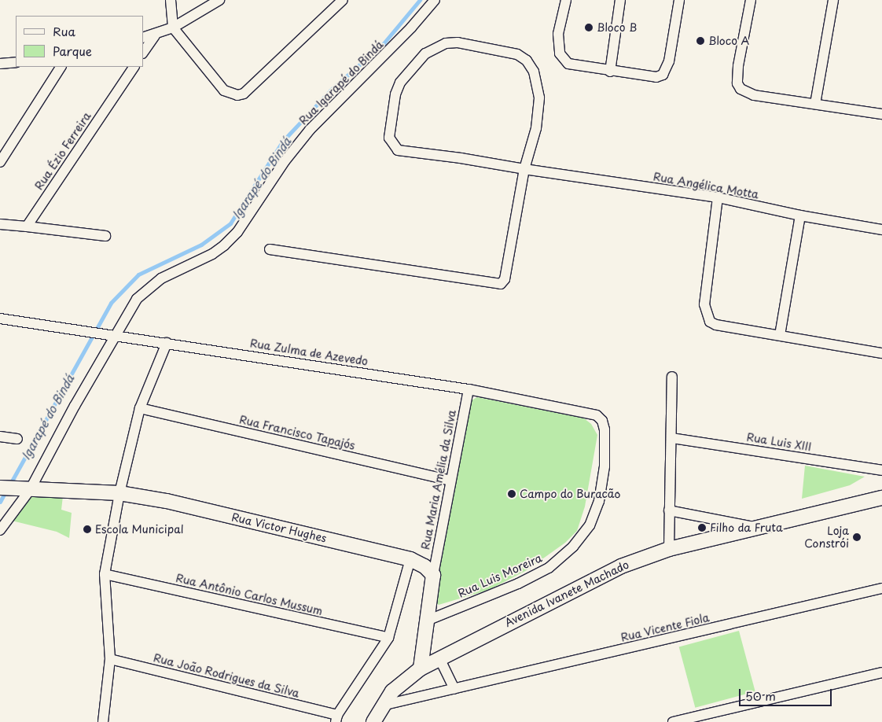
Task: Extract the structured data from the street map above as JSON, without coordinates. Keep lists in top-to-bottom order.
{
  "streets": {
    "street": [
      "Rua Igarapé do Bindá",
      "Rua Ézio Ferreira",
      "Rua Angélica Motta",
      "Rua Zulma de Azevedo",
      "Rua Francisco Tapajós",
      "Rua Luis XIII",
      "Rua Maria Amélia da Silva",
      "Rua Victor Hughes",
      "Rua Luis Moreira",
      "Avenida Ivanete Machado",
      "Rua Antônio Carlos Mussum",
      "Rua Vicente Fiola",
      "Rua João Rodrigues da Silva"
    ]
  },
  "crossings": [
    ["Rua Igarapé do Bindá", "Rua Zulma de Azevedo"],
    ["Rua Igarapé do Bindá", "Rua Victor Hughes"],
    ["Rua Zulma de Azevedo", "Rua Maria Amélia da Silva"],
    ["Rua Zulma de Azevedo", "Rua Luis Moreira"],
    ["Rua Francisco Tapajós", "Rua Maria Amélia da Silva"],
    ["Rua Maria Amélia da Silva", "Rua Victor Hughes"],
    ["Avenida Ivanete Machado", "Rua Vicente Fiola"]
  ],
  "water": ["Igarapé do Bindá"],
  "places": [
    "Bloco B",
    "Bloco A",
    "Campo do Buracão",
    "Filho da Fruta",
    "Escola Municipal",
    "Loja Constrói"
  ],
  "legend": ["Rua", "Parque"],
  "scale_bar": "50 m"
}
